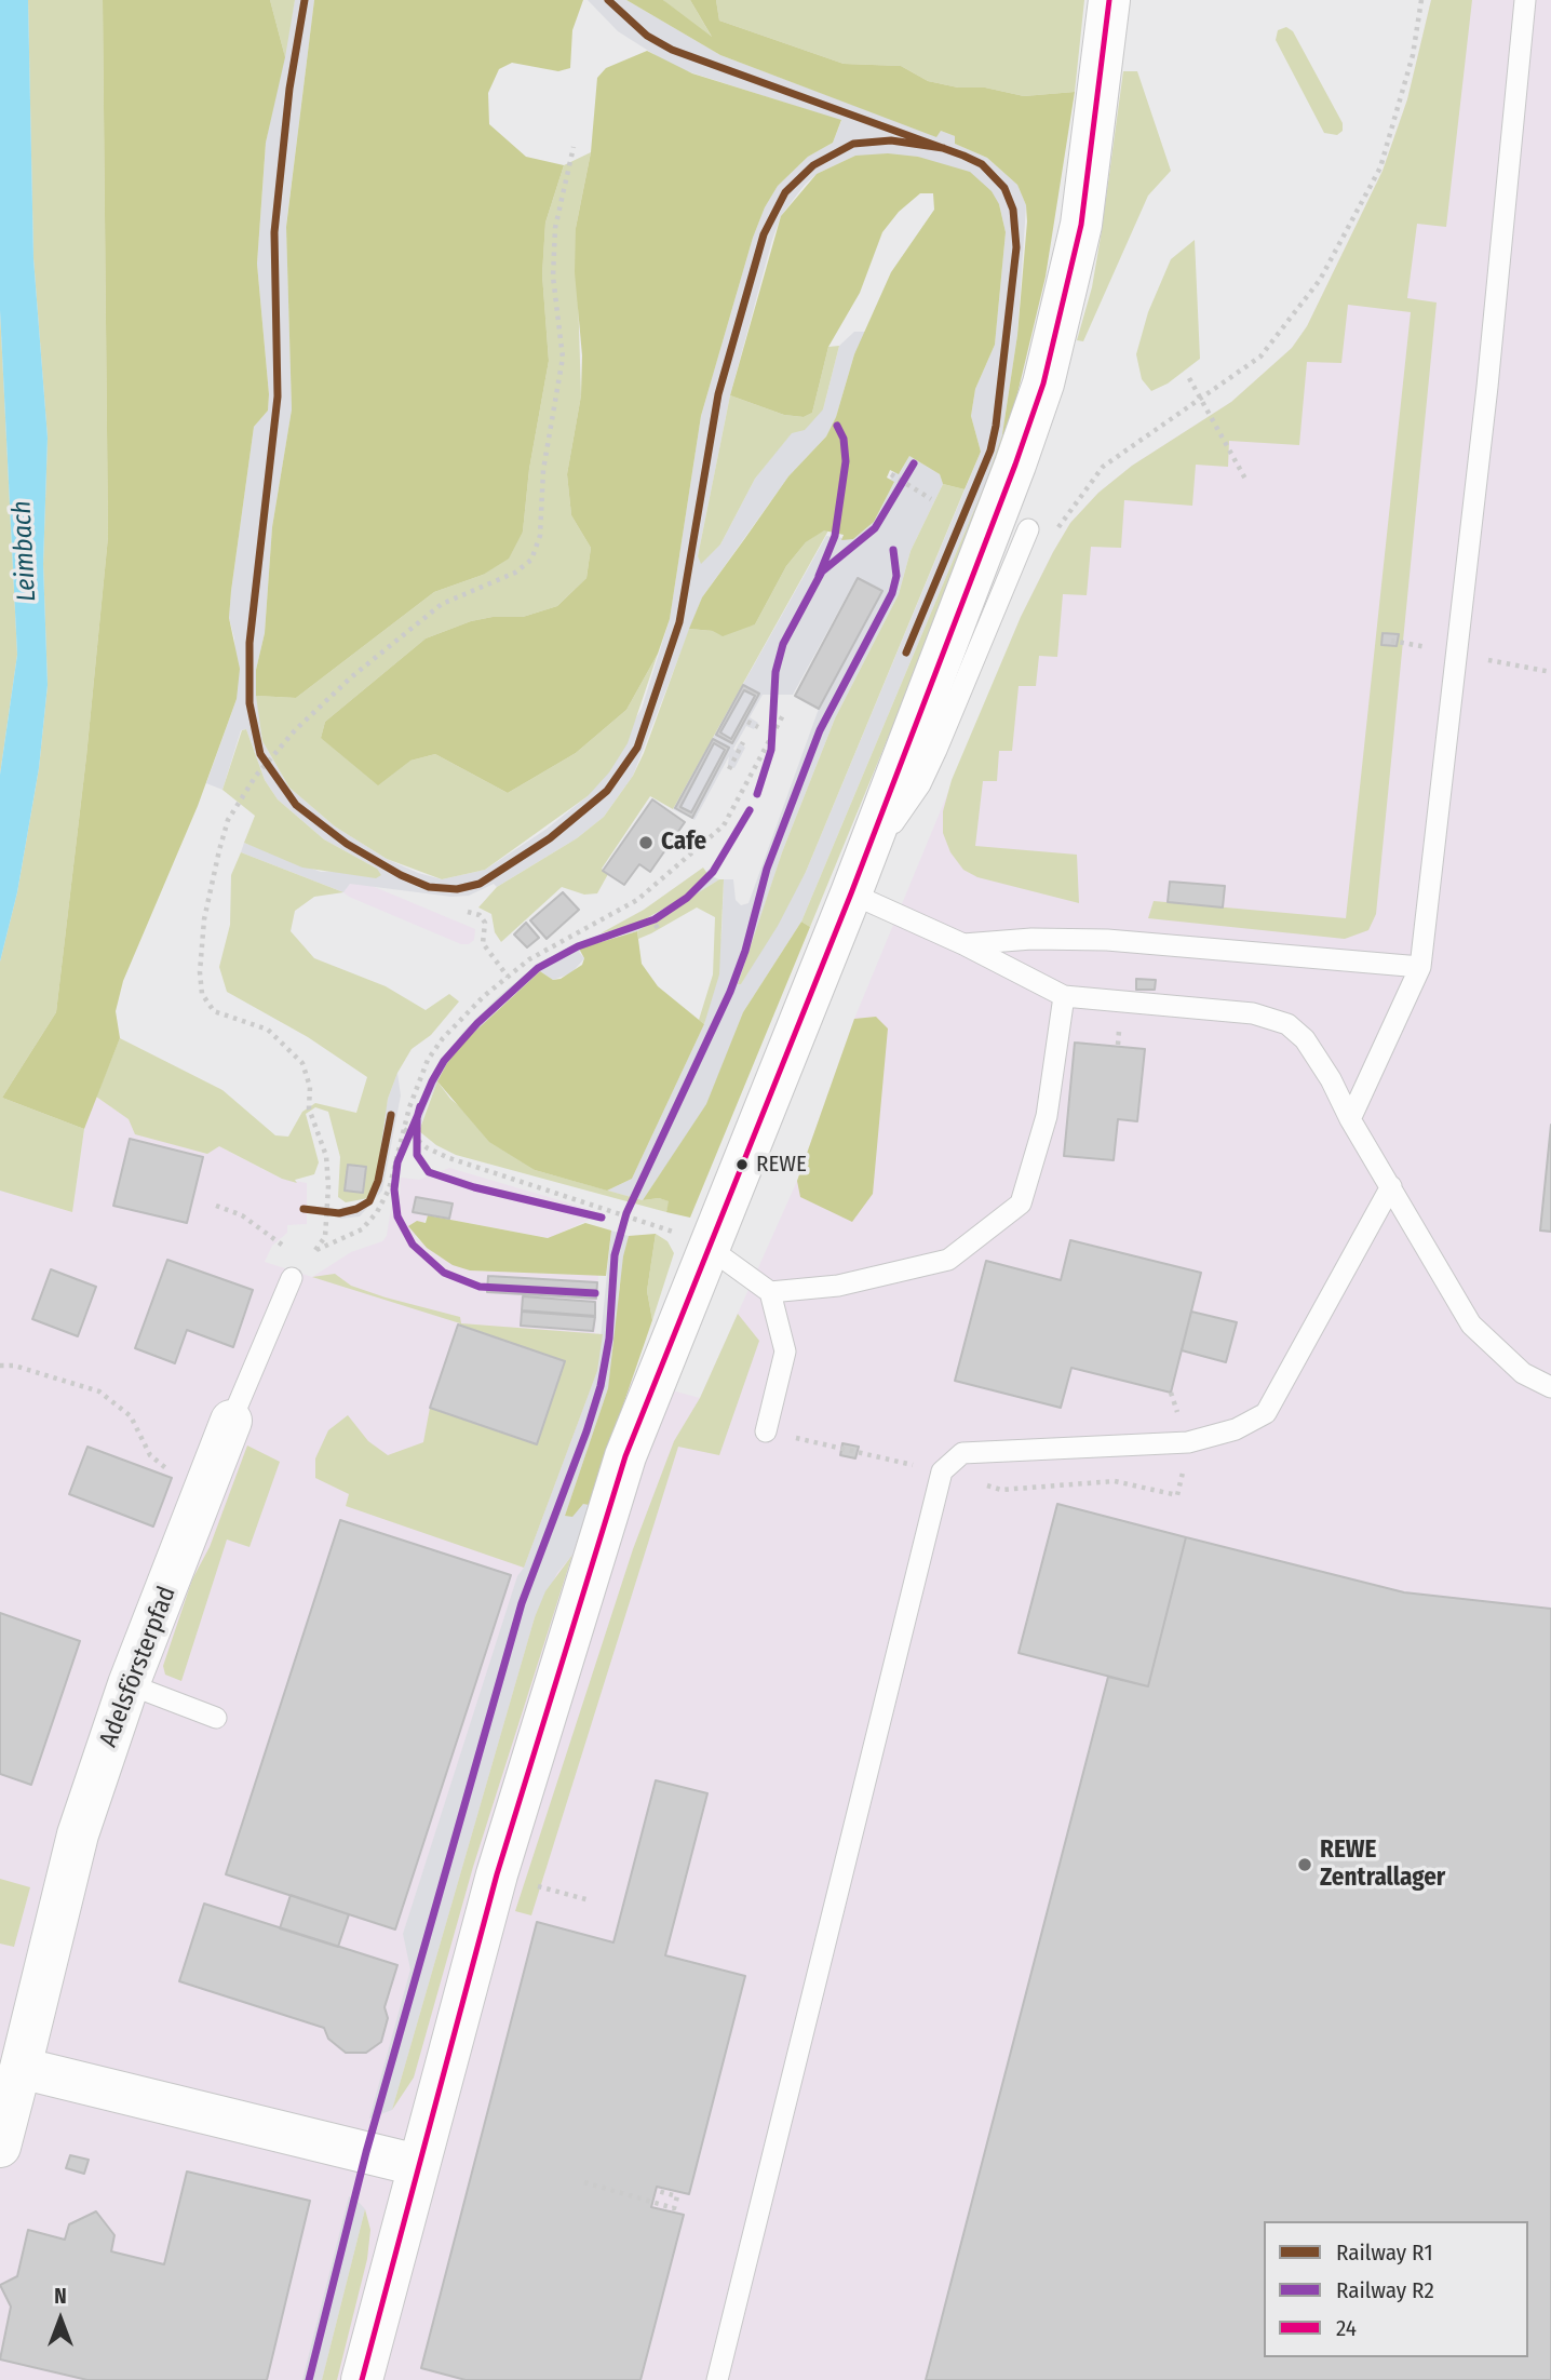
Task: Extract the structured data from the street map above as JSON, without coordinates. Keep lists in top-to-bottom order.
{
  "streets": {
    "street": ["Adelsförsterpfad"]
  },
  "water": ["Leimbach"],
  "places": ["Cafe", "REWE", "REWE Zentrallager"],
  "lines": ["rail line R1", "transit line 24", "rail line R2"],
  "legend": ["Railway R1", "Railway R2", "24"],
  "north": "top"
}
